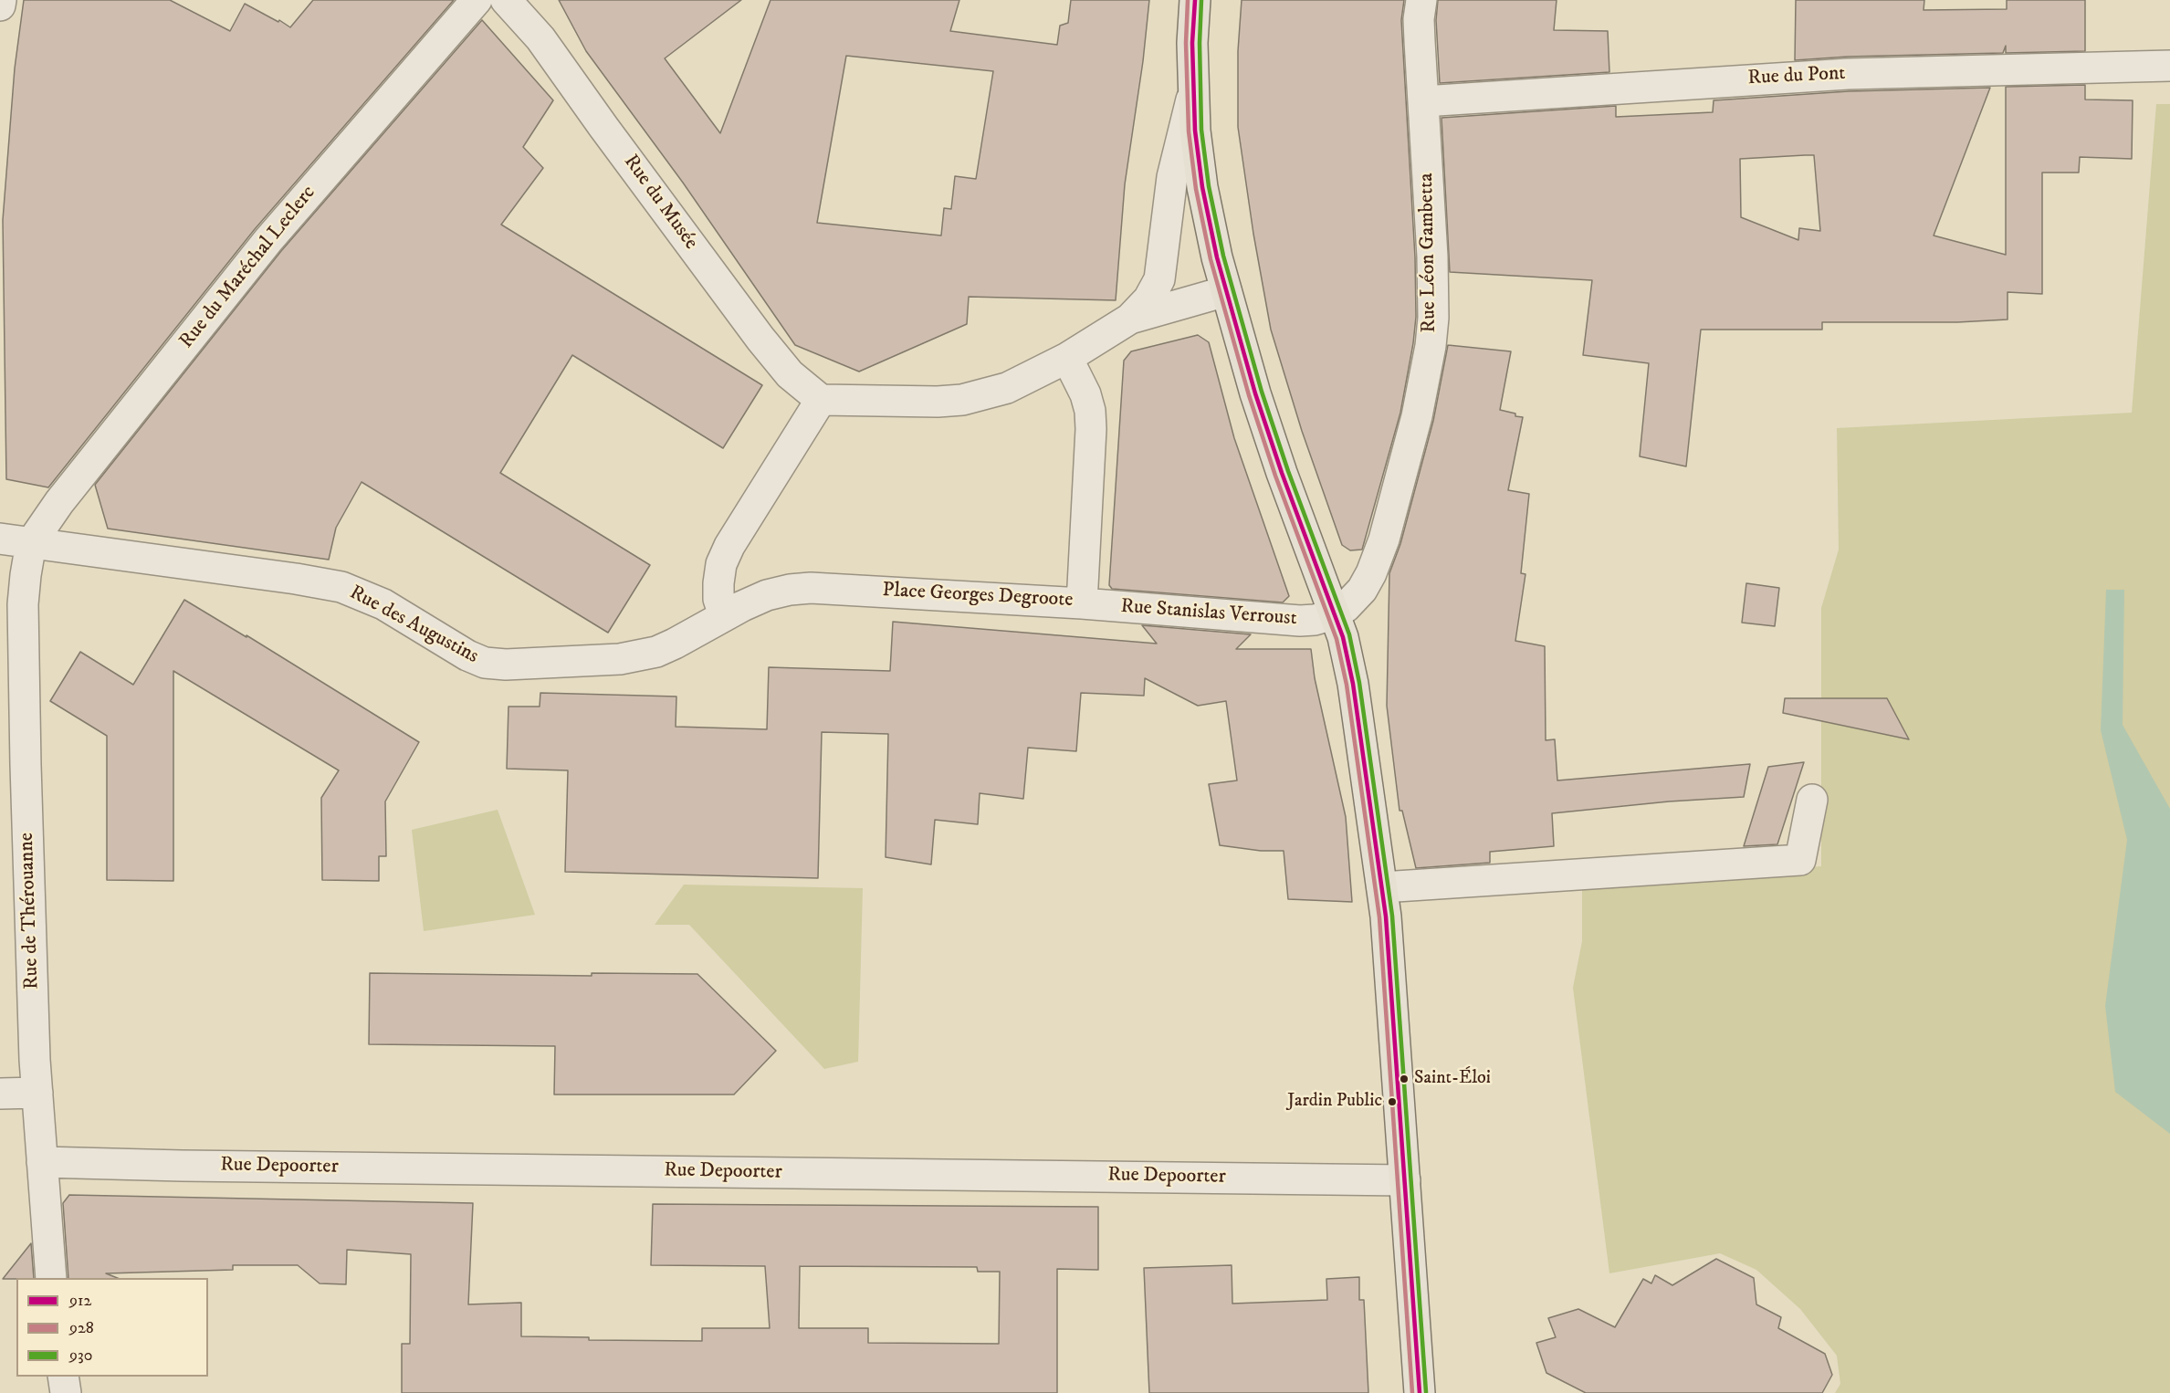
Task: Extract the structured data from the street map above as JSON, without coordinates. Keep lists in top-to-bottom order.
{
  "streets": {
    "street": [
      "Rue du Pont",
      "Rue du Musée",
      "Rue Léon Gambetta",
      "Rue du Maréchal Leclerc",
      "Place Georges Degroote",
      "Rue Stanislas Verroust",
      "Rue des Augustins",
      "Rue de Thérouanne",
      "Rue Depoorter"
    ]
  },
  "crossings": [
    ["Rue du Pont", "Rue Léon Gambetta"],
    ["Rue Léon Gambetta", "Rue Stanislas Verroust"],
    ["Rue du Maréchal Leclerc", "Rue des Augustins"],
    ["Rue du Maréchal Leclerc", "Rue de Thérouanne"],
    ["Place Georges Degroote", "Rue Stanislas Verroust"],
    ["Place Georges Degroote", "Rue des Augustins"],
    ["Rue des Augustins", "Rue de Thérouanne"],
    ["Rue de Thérouanne", "Rue Depoorter"]
  ],
  "places": ["Saint-Éloi", "Jardin Public"],
  "lines": ["transit line 912", "transit line 928", "transit line 930"],
  "legend": ["912", "928", "930"]
}
